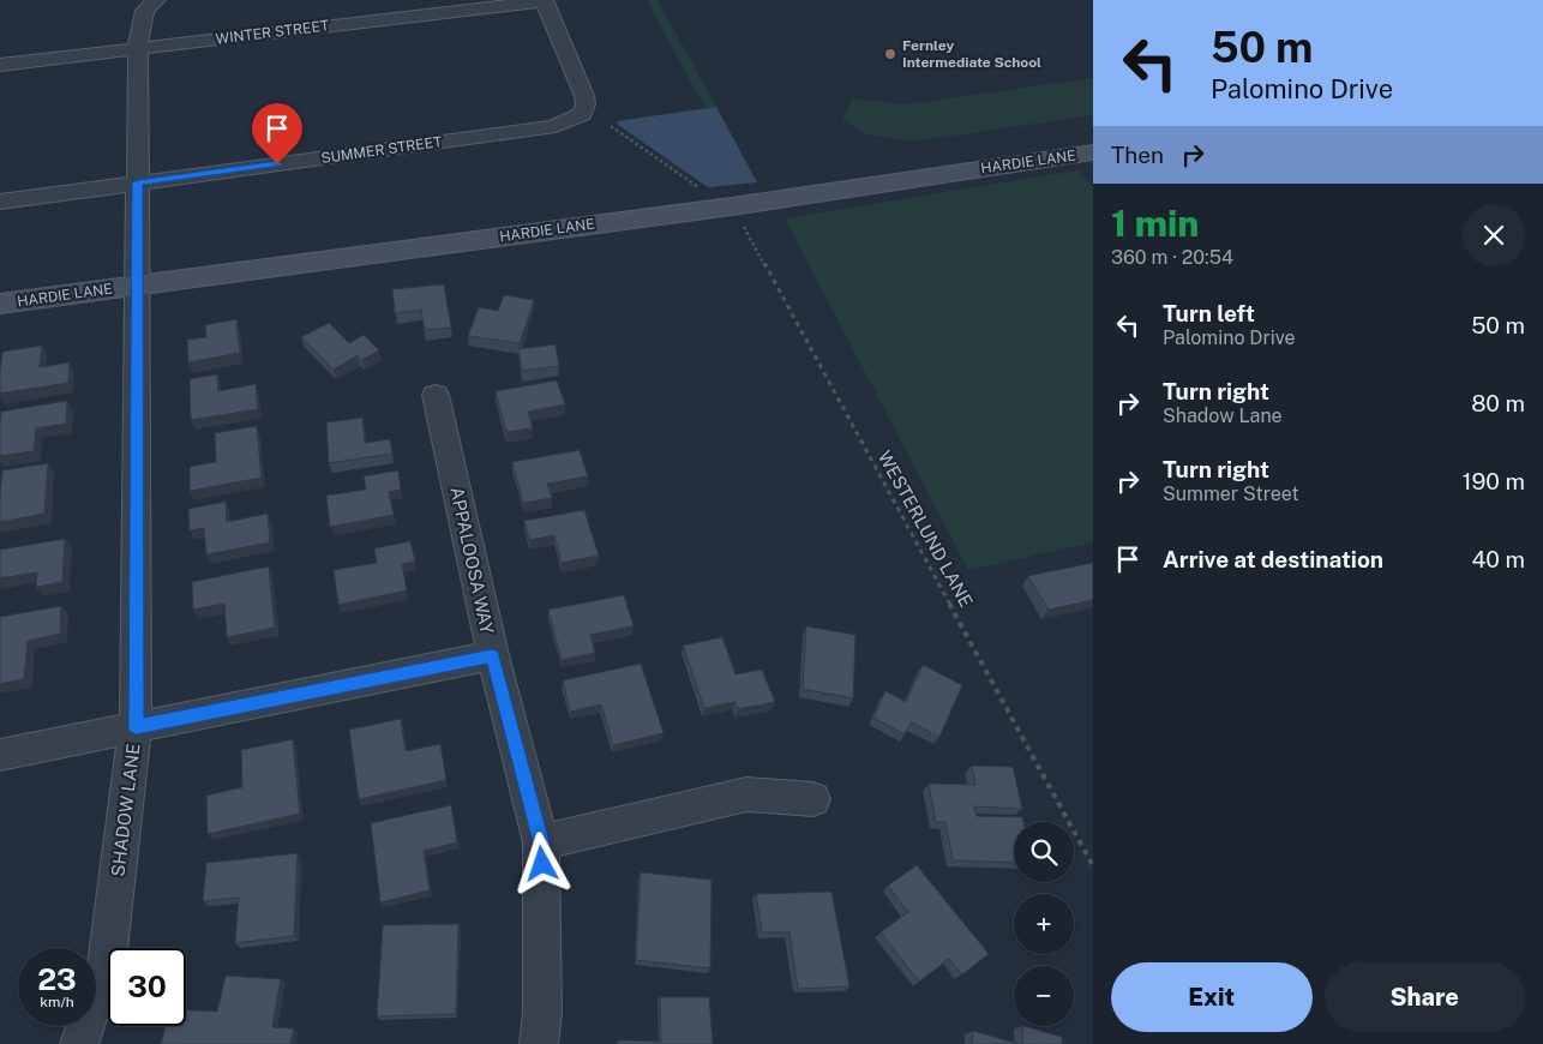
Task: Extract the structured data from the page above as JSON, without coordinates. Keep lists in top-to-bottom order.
{
  "streets": {
    "street": [
      "WINTER STREET",
      "SUMMER STREET",
      "HARDIE LANE",
      "APPALOOSA WAY",
      "SHADOW LANE"
    ],
    "path": ["WESTERLUND LANE"]
  },
  "crossings": [
    ["WINTER STREET", "SUMMER STREET"],
    ["WINTER STREET", "SHADOW LANE"],
    ["SUMMER STREET", "SHADOW LANE"],
    ["HARDIE LANE", "WESTERLUND LANE"],
    ["HARDIE LANE", "SHADOW LANE"]
  ],
  "places": ["Fernley Intermediate School"],
  "page": {
    "turn": ["50 m", "Palomino Drive"],
    "then": "Then",
    "heading": ["1 min", "360 m · 20:54"],
    "list": [
      {
        "name": "Turn left",
        "note": "Palomino Drive",
        "value": "50 m"
      },
      {
        "name": "Turn right",
        "note": "Shadow Lane",
        "value": "80 m"
      },
      {
        "name": "Turn right",
        "note": "Summer Street",
        "value": "190 m"
      },
      {
        "name": "Arrive at destination",
        "value": "40 m"
      }
    ],
    "map_buttons": ["+", "−"],
    "speed": "23 km/h",
    "limit": "30",
    "buttons": ["Exit", "Share"]
  }
}
